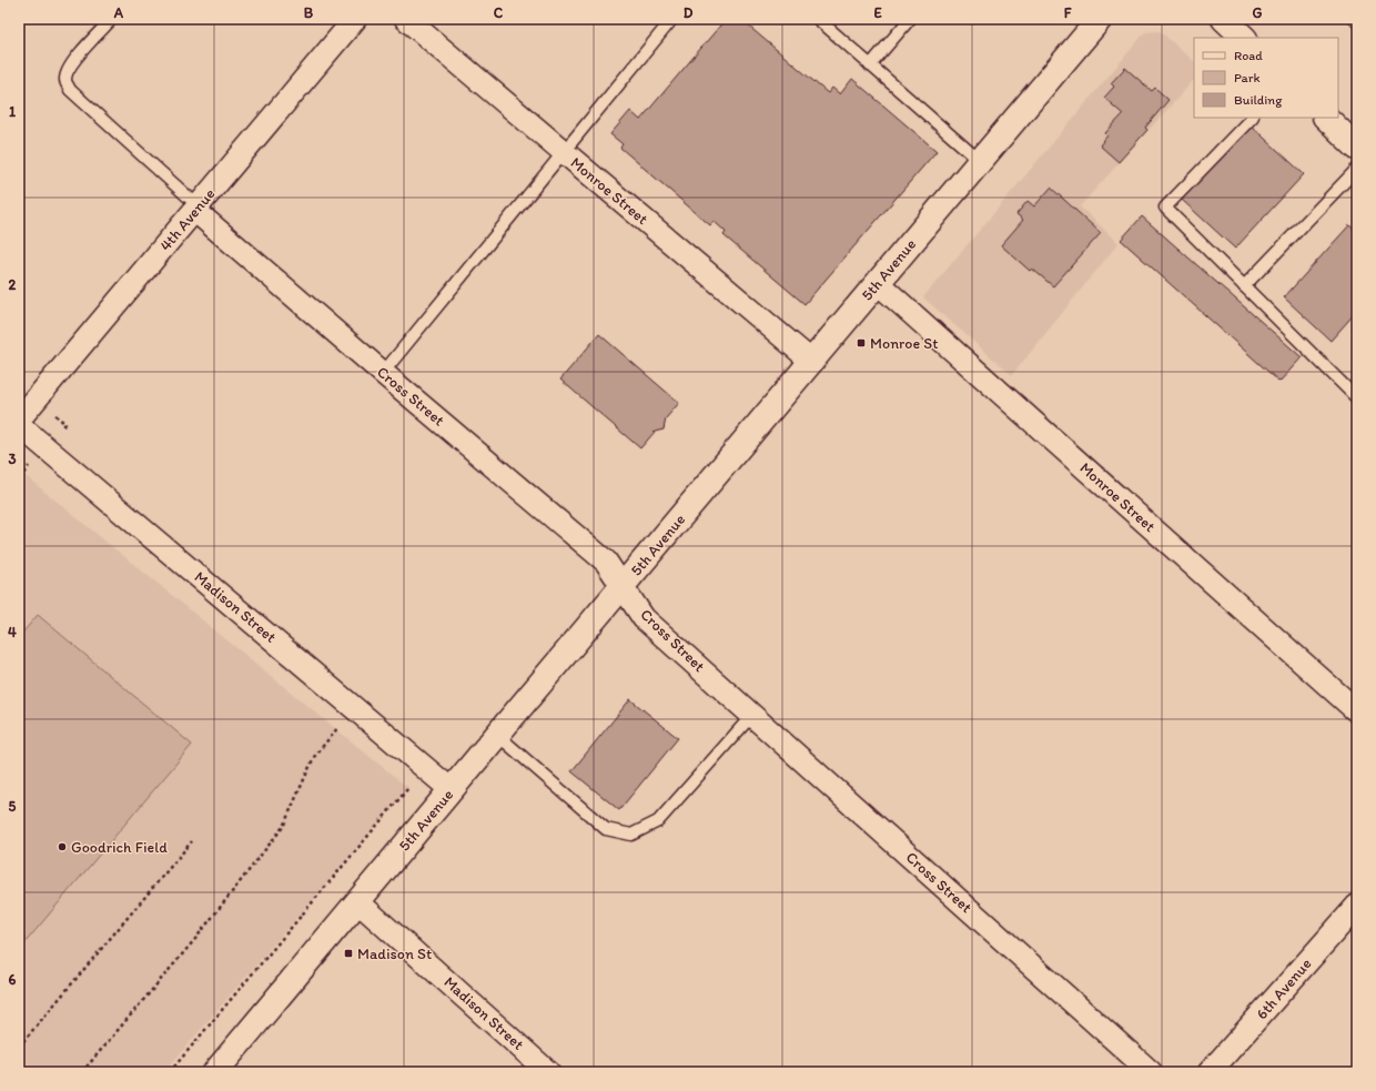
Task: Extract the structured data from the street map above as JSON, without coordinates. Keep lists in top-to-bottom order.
{
  "streets": {
    "main road": ["5th Avenue"],
    "street": [
      "Monroe Street",
      "4th Avenue",
      "Cross Street",
      "Madison Street",
      "6th Avenue"
    ]
  },
  "crossings": [
    ["Monroe Street", "5th Avenue"],
    ["4th Avenue", "Cross Street"],
    ["5th Avenue", "Cross Street"],
    ["5th Avenue", "Madison Street"]
  ],
  "places": {
    "transit": ["Monroe St", "Madison St"],
    "other": ["Goodrich Field"]
  },
  "legend": ["Road", "Park", "Building"],
  "grid": {
    "columns": [
      "A",
      "B",
      "C",
      "D",
      "E",
      "F",
      "G"
    ],
    "rows": [
      "1",
      "2",
      "3",
      "4",
      "5",
      "6"
    ]
  }
}
